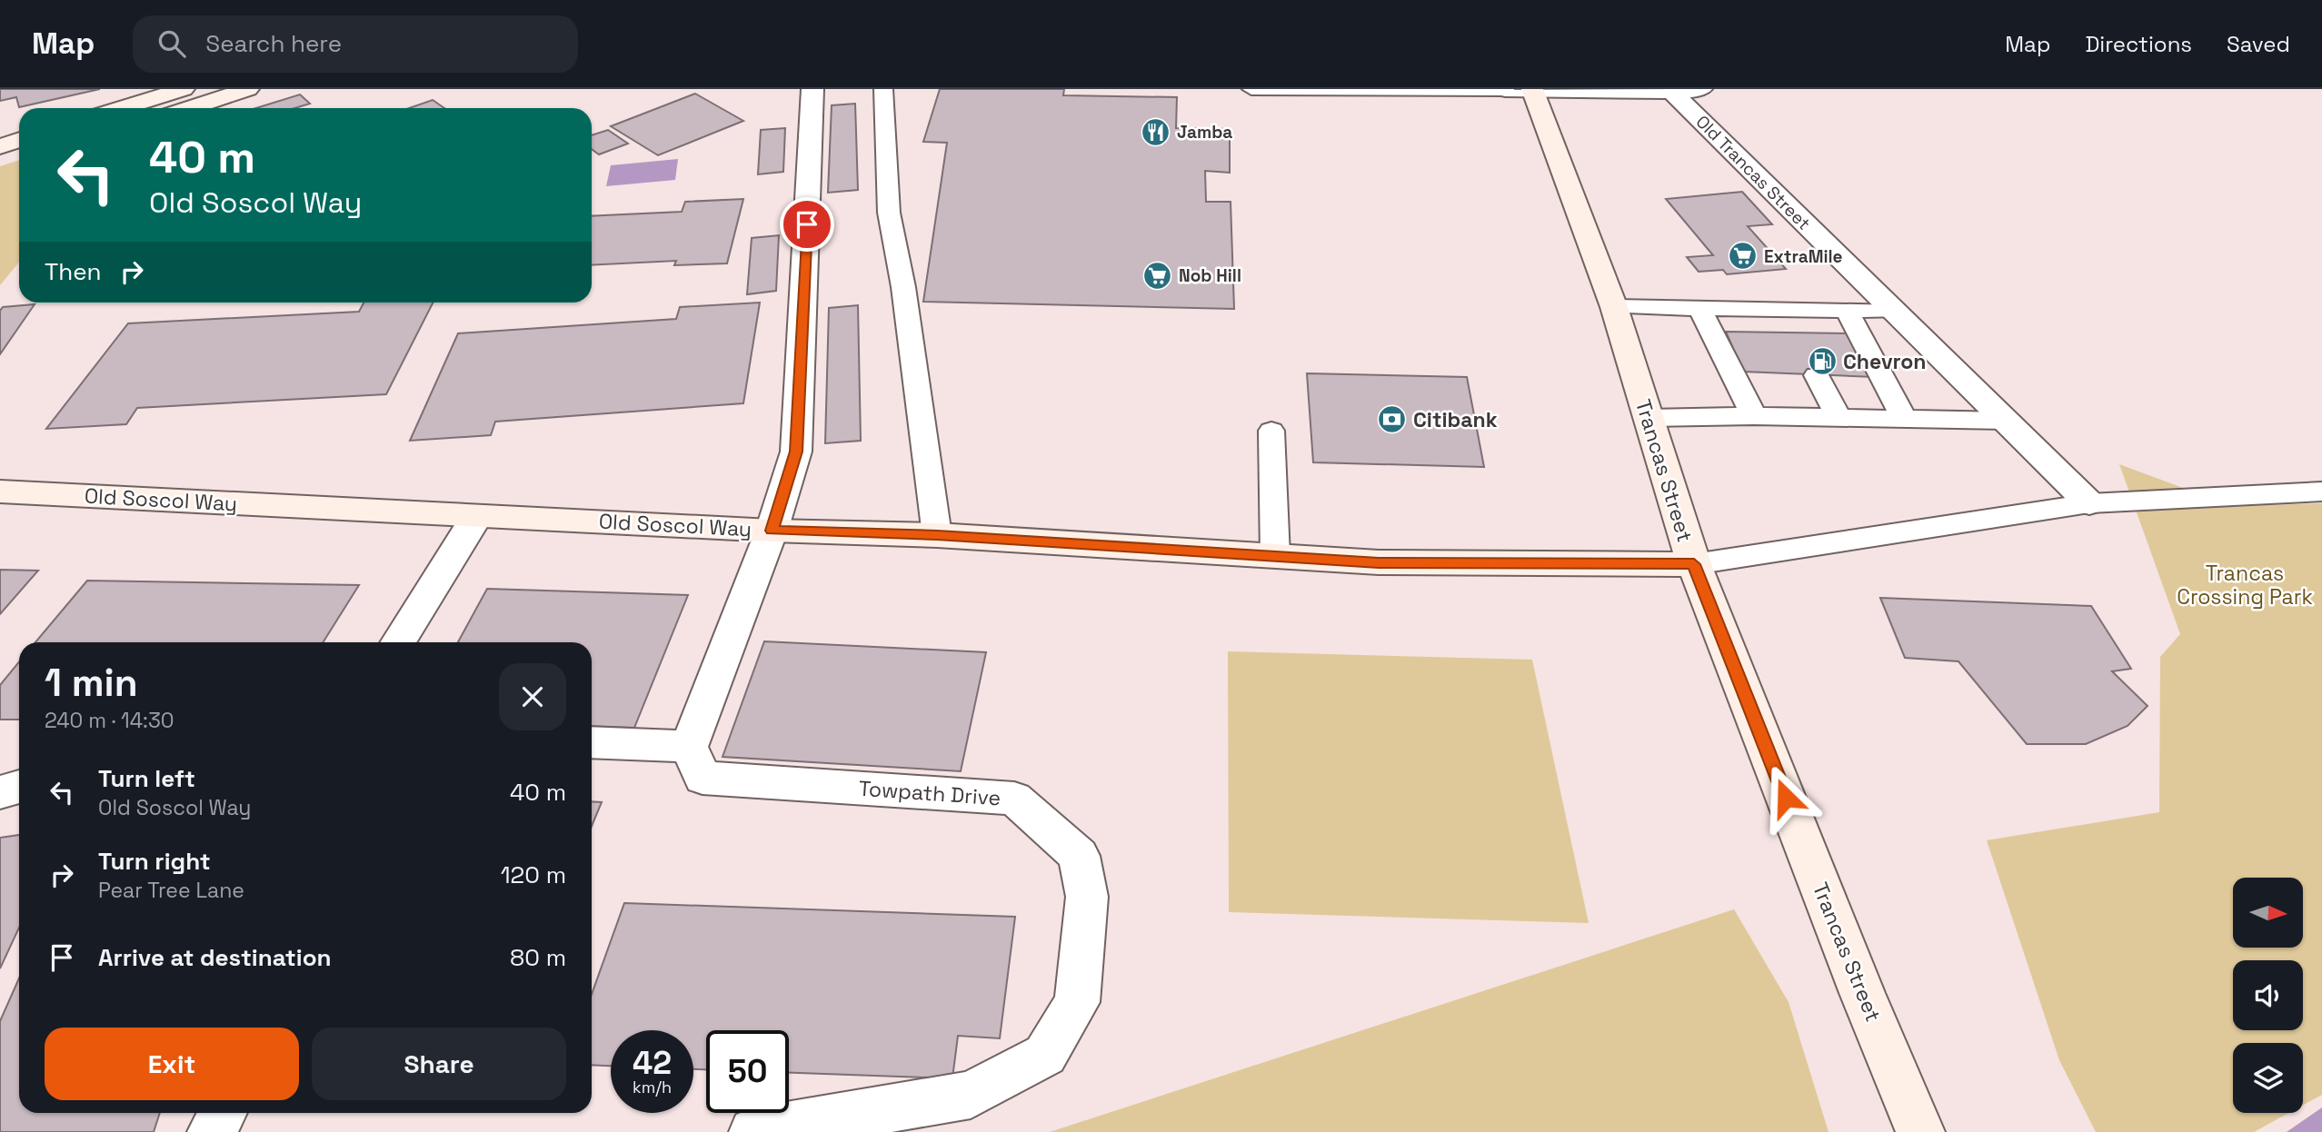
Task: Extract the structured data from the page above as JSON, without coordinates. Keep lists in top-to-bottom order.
{
  "streets": {
    "main road": ["Trancas Street", "Old Soscol Way"],
    "street": ["Old Trancas Street", "Towpath Drive"]
  },
  "crossings": [
    ["Trancas Street", "Old Soscol Way"]
  ],
  "parks": ["Trancas Crossing Park"],
  "places": {
    "restaurant": ["Jamba"],
    "supermarket": ["ExtraMile", "Nob Hill"],
    "fuel station": ["Chevron"],
    "bank": ["Citibank"]
  },
  "north": "right",
  "page": {
    "header": "Map",
    "search": "Search here",
    "nav": ["Map", "Directions", "Saved"],
    "turn": ["40 m", "Old Soscol Way"],
    "then": "Then",
    "heading": ["1 min", "240 m · 14:30"],
    "list": [
      {
        "name": "Turn left",
        "note": "Old Soscol Way",
        "value": "40 m"
      },
      {
        "name": "Turn right",
        "note": "Pear Tree Lane",
        "value": "120 m"
      },
      {
        "name": "Arrive at destination",
        "value": "80 m"
      }
    ],
    "buttons": ["Exit", "Share"],
    "speed": "42 km/h",
    "limit": "50"
  }
}
